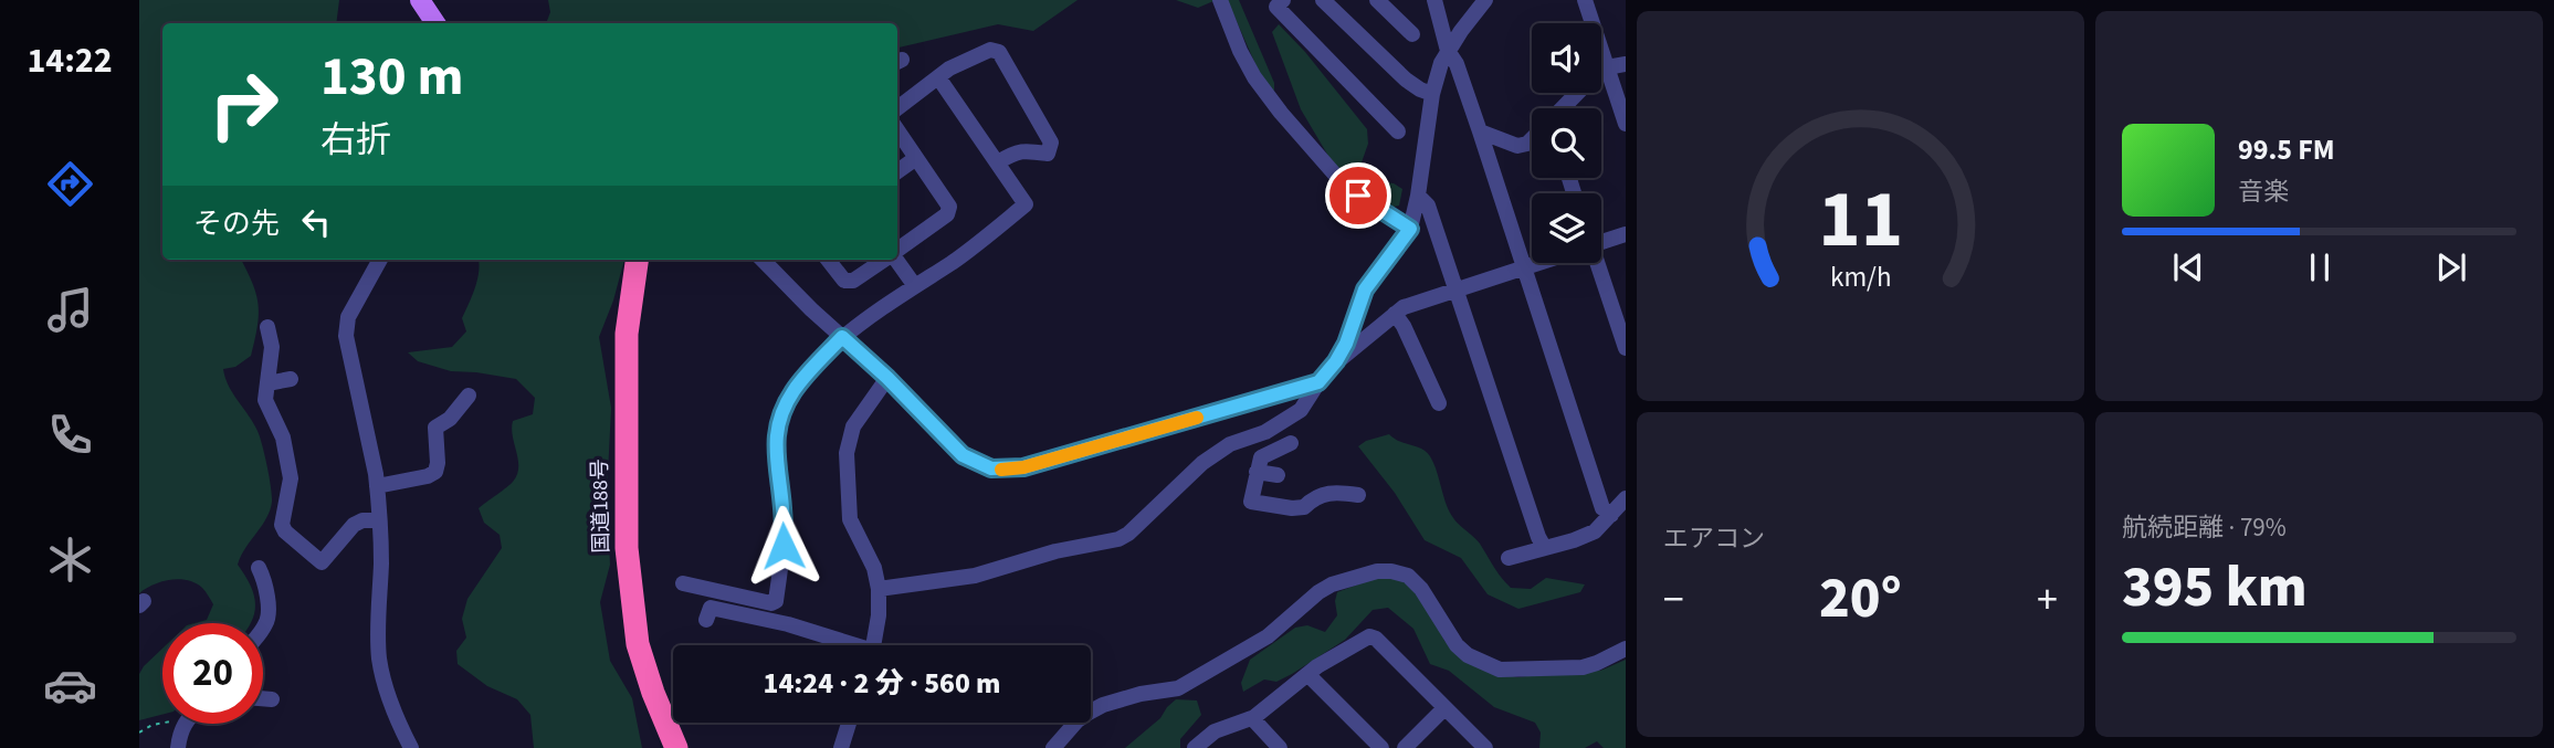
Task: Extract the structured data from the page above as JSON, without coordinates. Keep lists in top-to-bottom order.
{
  "streets": {
    "highway": ["国道188号"]
  },
  "page": {
    "tabs": "14:22",
    "turn": ["130 m", "右折"],
    "song": ["99.5 FM", "音楽"],
    "then": "その先",
    "tile": [
      "エアコン",
      ["航続距離 · 79%", "395 km"]
    ],
    "heat": ["−", "20°", "+"],
    "limit": "20",
    "trip": "14:24 · 2 分 · 560 m",
    "gauge": ["11", "km/h"]
  }
}
